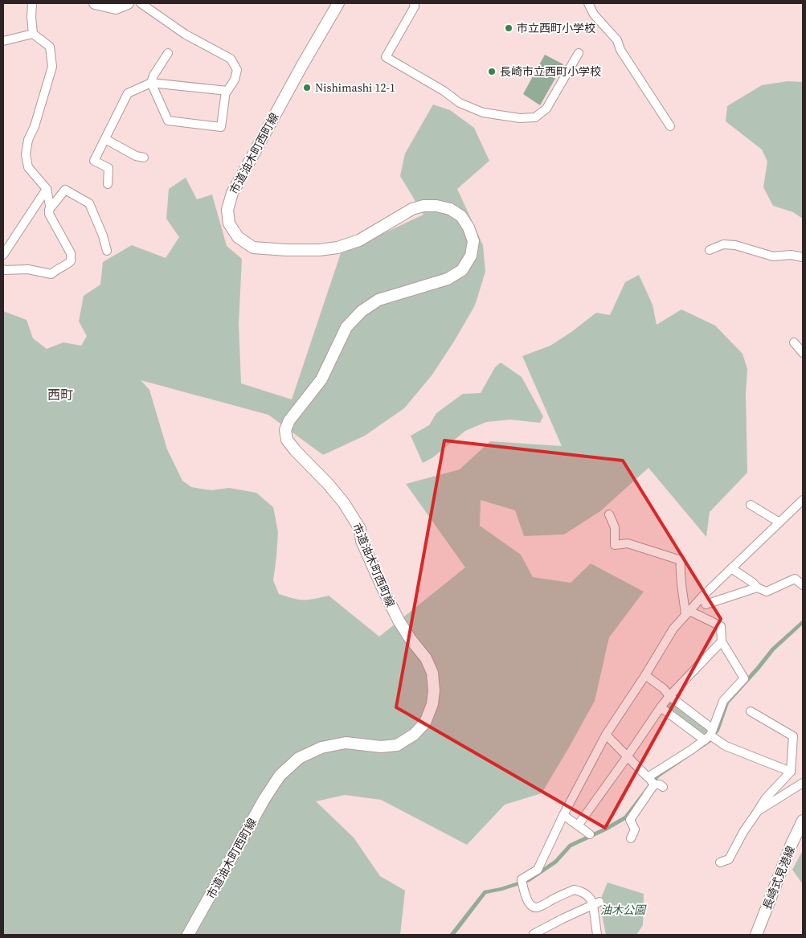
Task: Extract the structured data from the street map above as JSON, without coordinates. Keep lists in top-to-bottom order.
{
  "streets": {
    "street": ["市道油木町西町線", "長崎式見港線"]
  },
  "districts": ["西町"],
  "parks": ["油木公園"],
  "places": ["市立西町小学校", "長崎市立西町小学校", "Nishimashi 12-1"]
}
